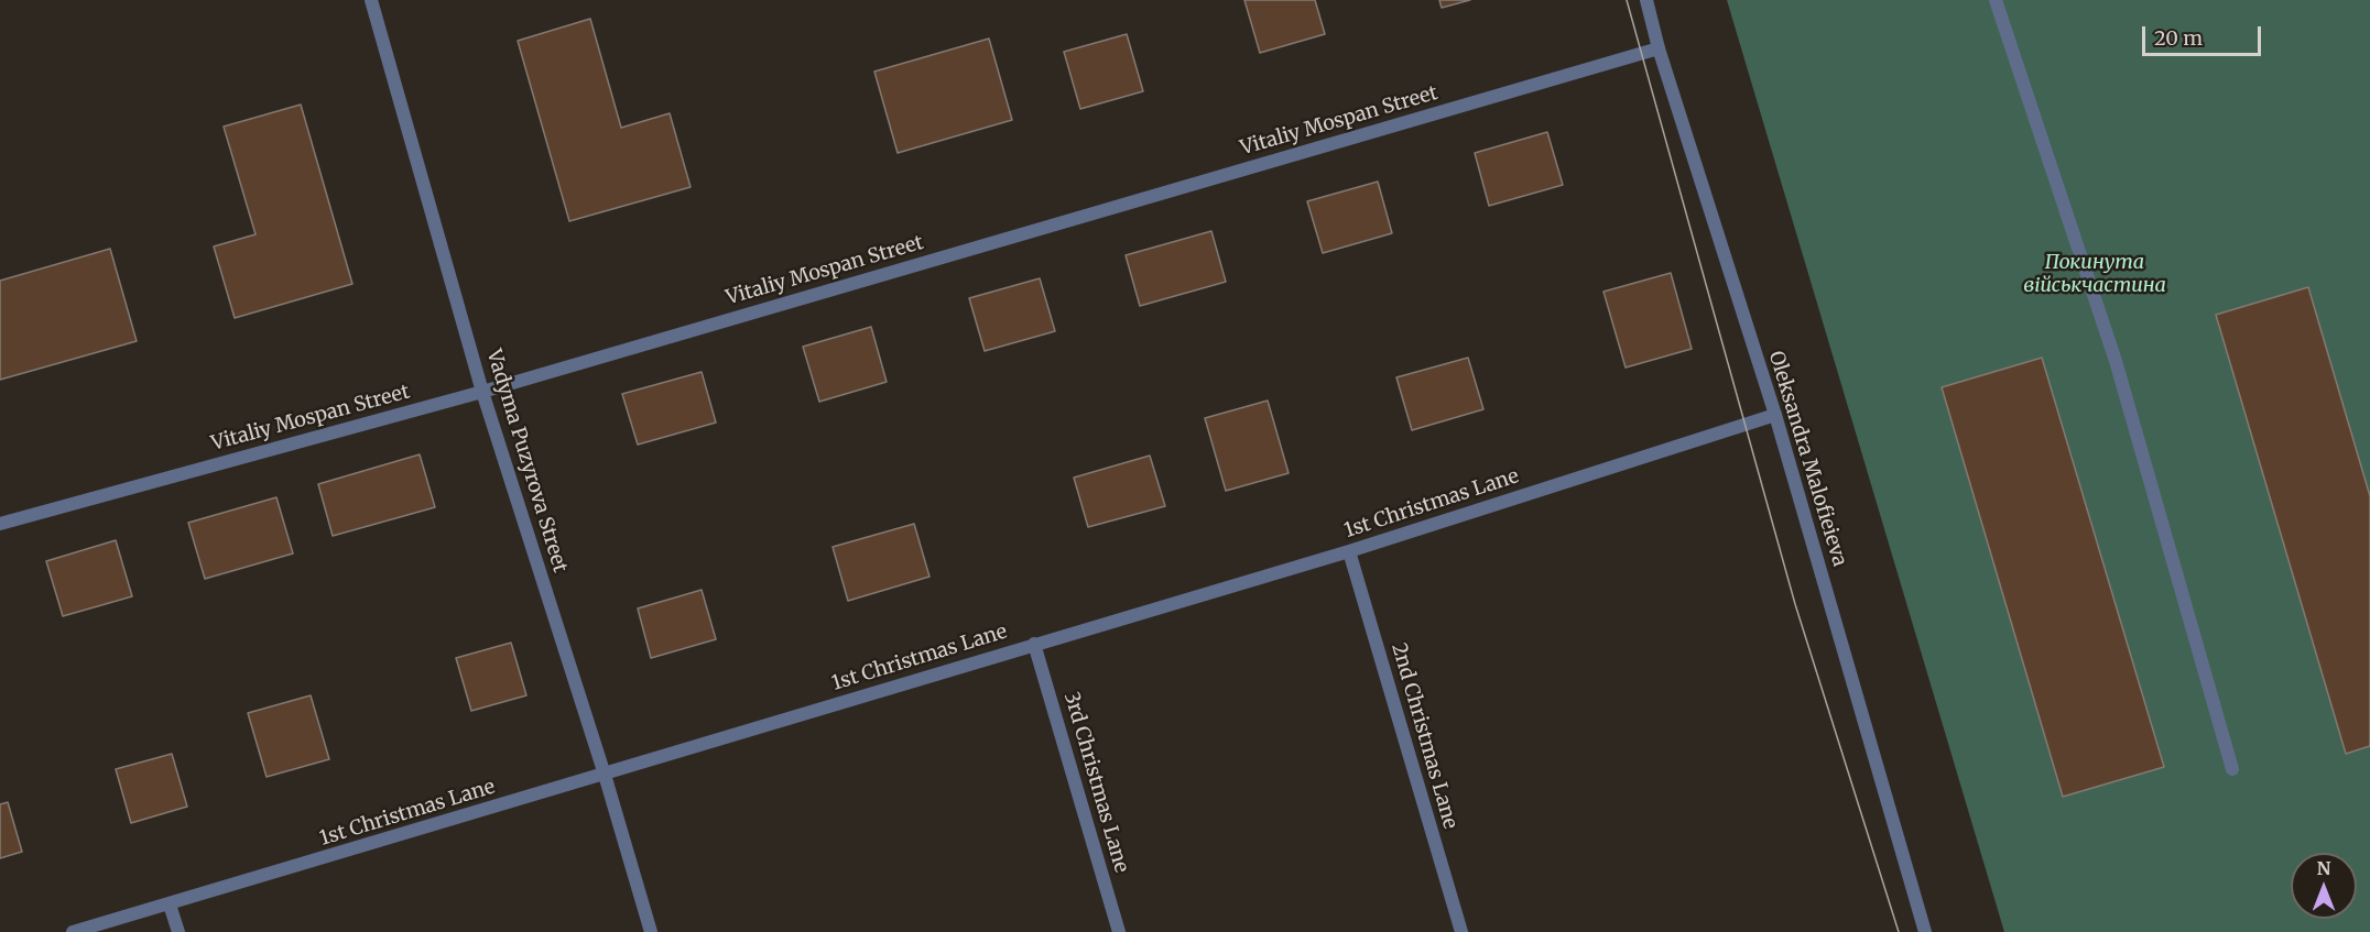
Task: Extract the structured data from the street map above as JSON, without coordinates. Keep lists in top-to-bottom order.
{
  "streets": {
    "street": [
      "Vitaliy Mospan Street",
      "Oleksandra Malofieieva",
      "Vadyma Puzyrova Street",
      "1st Christmas Lane",
      "2nd Christmas Lane",
      "3rd Christmas Lane"
    ]
  },
  "crossings": [
    ["Vitaliy Mospan Street", "Oleksandra Malofieieva"],
    ["Vitaliy Mospan Street", "Vadyma Puzyrova Street"],
    ["Oleksandra Malofieieva", "1st Christmas Lane"],
    ["Vadyma Puzyrova Street", "1st Christmas Lane"],
    ["1st Christmas Lane", "2nd Christmas Lane"],
    ["1st Christmas Lane", "3rd Christmas Lane"]
  ],
  "parks": ["Покинута військчастина"],
  "scale_bar": "20 m",
  "north": "top"
}
